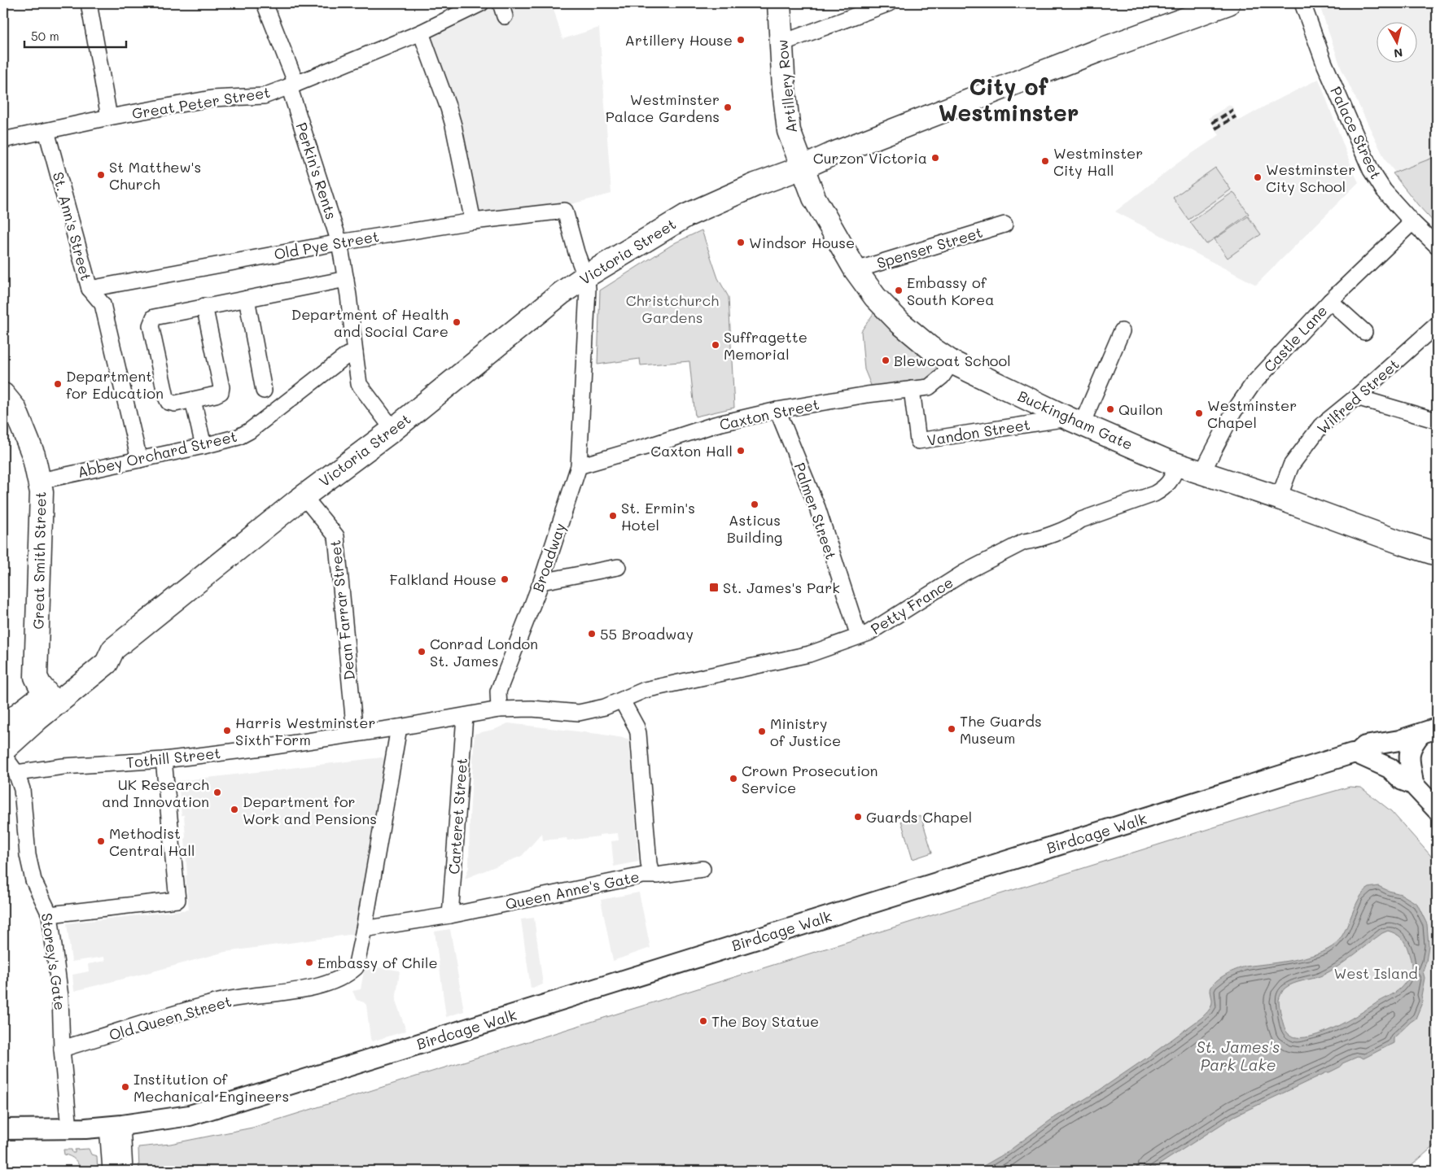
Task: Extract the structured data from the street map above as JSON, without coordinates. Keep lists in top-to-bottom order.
{
  "streets": {
    "main road": [
      "Artillery Row",
      "Victoria Street",
      "Buckingham Gate",
      "Great Smith Street"
    ],
    "street": [
      "Great Peter Street",
      "Palace Street",
      "Perkin's Rents",
      "St. Ann's Street",
      "Old Pye Street",
      "Spenser Street",
      "Castle Lane",
      "Wilfred Street",
      "Caxton Street",
      "Vandon Street",
      "Abbey Orchard Street",
      "Palmer Street",
      "Broadway",
      "Petty France",
      "Dean Farrar Street",
      "Tothill Street",
      "Carteret Street",
      "Birdcage Walk",
      "Queen Anne's Gate",
      "Storey's Gate",
      "Old Queen Street"
    ]
  },
  "crossings": [
    ["Artillery Row", "Victoria Street"],
    ["Artillery Row", "Buckingham Gate"],
    ["Great Peter Street", "Perkin's Rents"],
    ["Great Peter Street", "St. Ann's Street"],
    ["Palace Street", "Castle Lane"],
    ["Perkin's Rents", "Old Pye Street"],
    ["Perkin's Rents", "Abbey Orchard Street"],
    ["St. Ann's Street", "Old Pye Street"],
    ["St. Ann's Street", "Abbey Orchard Street"],
    ["Old Pye Street", "Broadway"],
    ["Spenser Street", "Buckingham Gate"],
    ["Victoria Street", "Buckingham Gate"],
    ["Victoria Street", "Broadway"],
    ["Victoria Street", "Great Smith Street"],
    ["Victoria Street", "Dean Farrar Street"],
    ["Castle Lane", "Buckingham Gate"],
    ["Wilfred Street", "Buckingham Gate"],
    ["Caxton Street", "Buckingham Gate"],
    ["Caxton Street", "Vandon Street"],
    ["Caxton Street", "Palmer Street"],
    ["Caxton Street", "Broadway"],
    ["Buckingham Gate", "Vandon Street"],
    ["Buckingham Gate", "Petty France"],
    ["Abbey Orchard Street", "Great Smith Street"],
    ["Palmer Street", "Petty France"],
    ["Broadway", "Tothill Street"],
    ["Petty France", "Queen Anne's Gate"],
    ["Dean Farrar Street", "Tothill Street"],
    ["Tothill Street", "Carteret Street"],
    ["Tothill Street", "Storey's Gate"],
    ["Carteret Street", "Queen Anne's Gate"],
    ["Birdcage Walk", "Storey's Gate"],
    ["Queen Anne's Gate", "Old Queen Street"],
    ["Storey's Gate", "Old Queen Street"]
  ],
  "districts": ["City of Westminster"],
  "water": ["St. James's Park Lake"],
  "parks": ["Christchurch Gardens", "West Island"],
  "places": {
    "other": [
      "Artillery House",
      "Westminster Palace Gardens",
      "Curzon Victoria",
      "Westminster City Hall",
      "St Matthew's Church",
      "Westminster City School",
      "Windsor House",
      "Embassy of South Korea",
      "Department of Health and Social Care",
      "Suffragette Memorial",
      "Blewcoat School",
      "Department for Education",
      "Quilon",
      "Westminster Chapel",
      "Caxton Hall",
      "Asticus Building",
      "St. Ermin's Hotel",
      "Falkland House",
      "55 Broadway",
      "Conrad London St. James",
      "The Guards Museum",
      "Harris Westminster Sixth Form",
      "Ministry of Justice",
      "Crown Prosecution Service",
      "UK Research and Innovation",
      "Department for Work and Pensions",
      "Guards Chapel",
      "Methodist Central Hall",
      "Embassy of Chile",
      "The Boy Statue",
      "Institution of Mechanical Engineers"
    ],
    "transit": ["St. James's Park"]
  },
  "scale_bar": "50 m",
  "north": "bottom"
}
